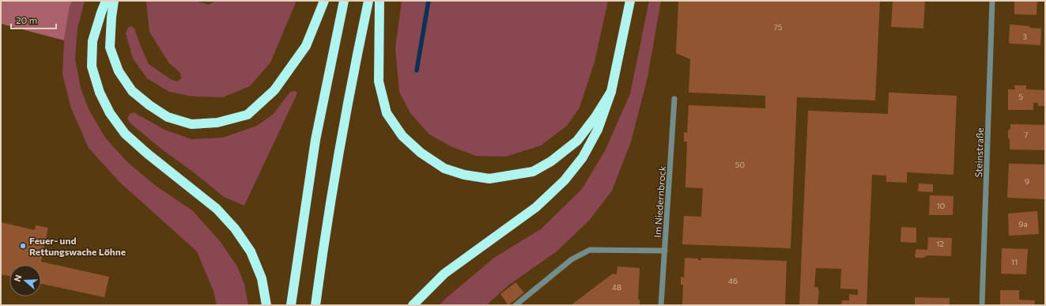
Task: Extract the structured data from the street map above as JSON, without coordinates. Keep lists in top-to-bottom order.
{
  "streets": {
    "street": ["Steinstraße", "Im Niedernbrock"]
  },
  "places": ["Feuer- und Rettungswache Löhne"],
  "house_numbers": [
    "75",
    "3",
    "5",
    "7",
    "50",
    "9",
    "10",
    "9a",
    "12",
    "11",
    "46",
    "48"
  ],
  "scale_bar": "20 m",
  "north": "left"
}
